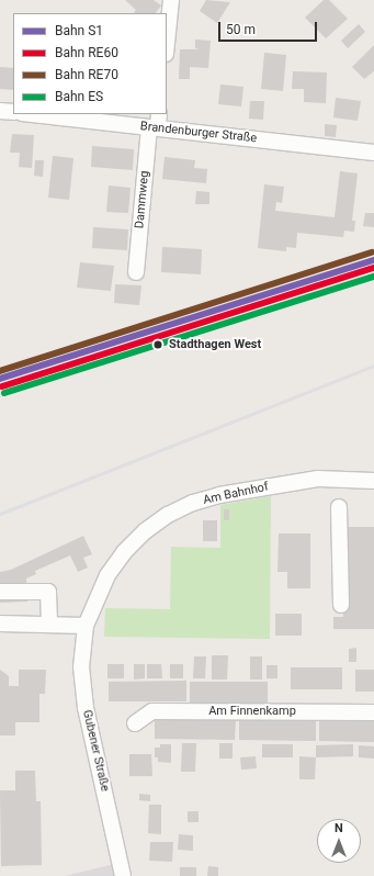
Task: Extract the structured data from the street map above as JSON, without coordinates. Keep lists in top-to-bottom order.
{
  "streets": {
    "street": [
      "Brandenburger Straße",
      "Dammweg",
      "Am Bahnhof",
      "Am Finnenkamp",
      "Gubener Straße"
    ]
  },
  "crossings": [
    ["Brandenburger Straße", "Dammweg"],
    ["Am Bahnhof", "Gubener Straße"]
  ],
  "places": ["Stadthagen West"],
  "lines": [
    "rail line RE70",
    "rail line S1",
    "rail line RE60",
    "rail line ES"
  ],
  "legend": [
    "Bahn S1",
    "Bahn RE60",
    "Bahn RE70",
    "Bahn ES"
  ],
  "scale_bar": "50 m",
  "north": "top"
}
